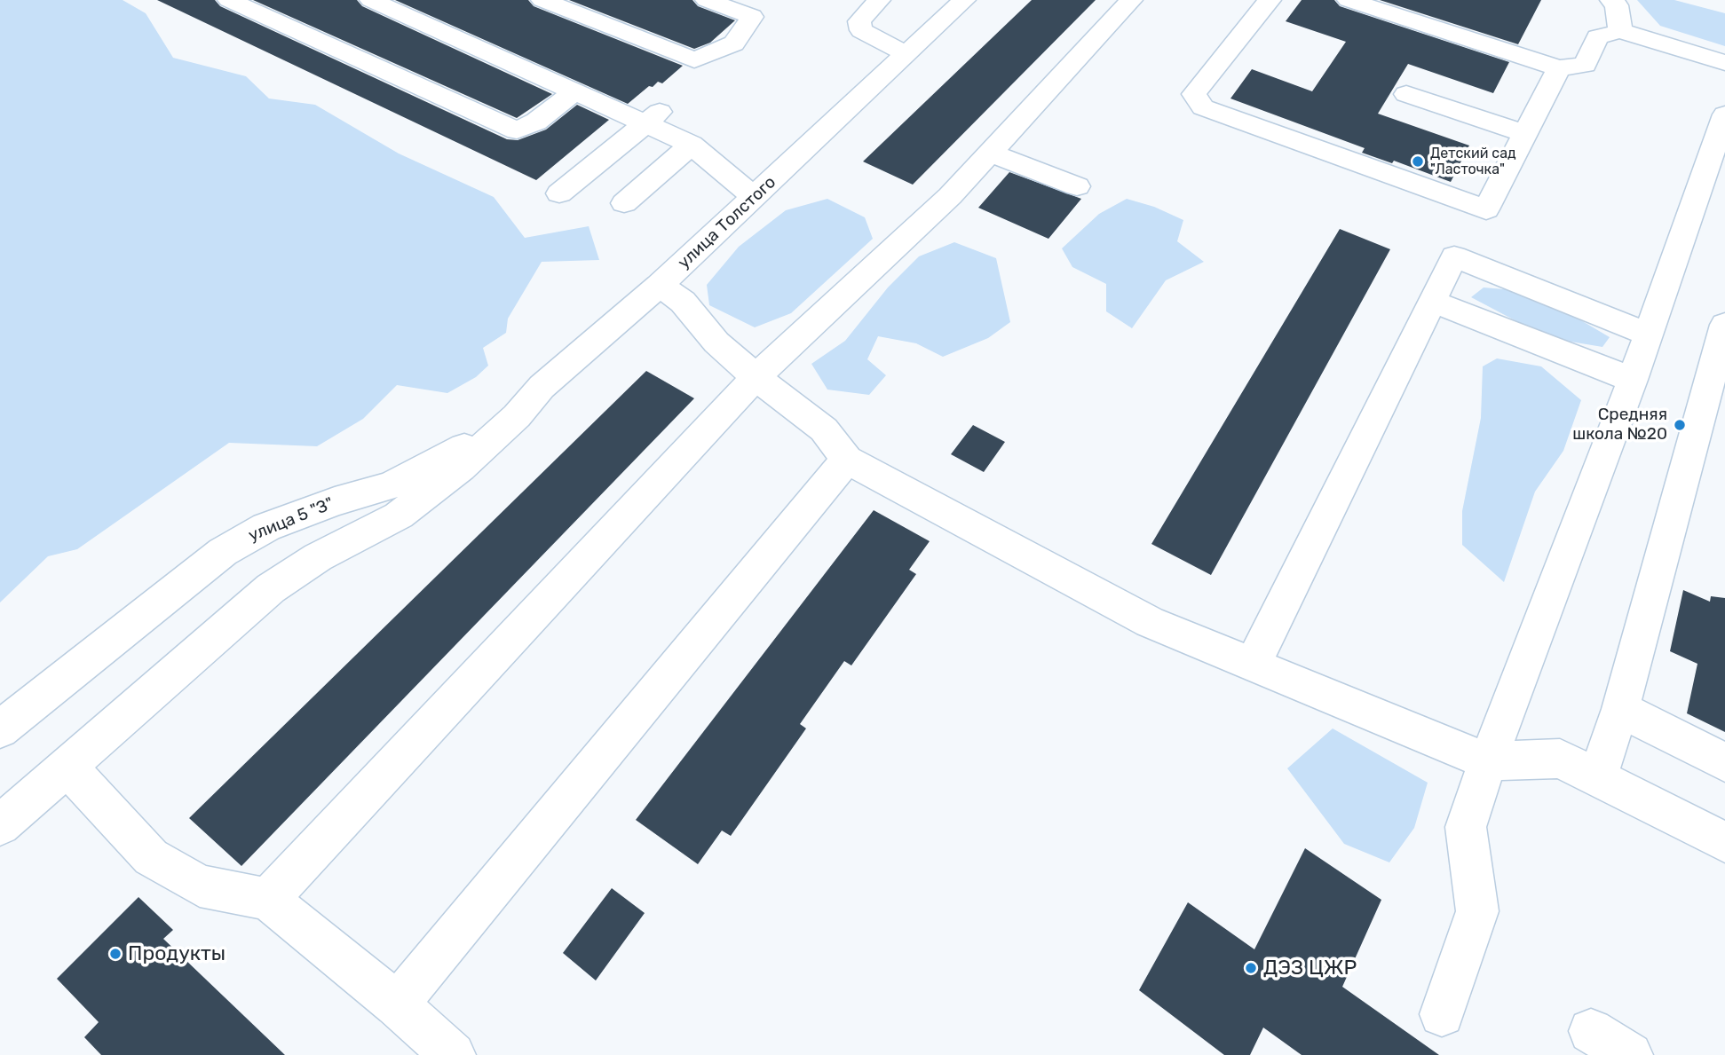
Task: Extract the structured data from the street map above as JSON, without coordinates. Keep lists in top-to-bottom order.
{
  "streets": {
    "street": ["улица Толстого", "улица 5 \"З\""]
  },
  "crossings": [
    ["улица Толстого", "улица 5 \"З\""]
  ],
  "places": [
    "Детский сад \"Ласточка\"",
    "Средняя школа №20",
    "Продукты",
    "ДЭЗ ЦЖР"
  ]
}
